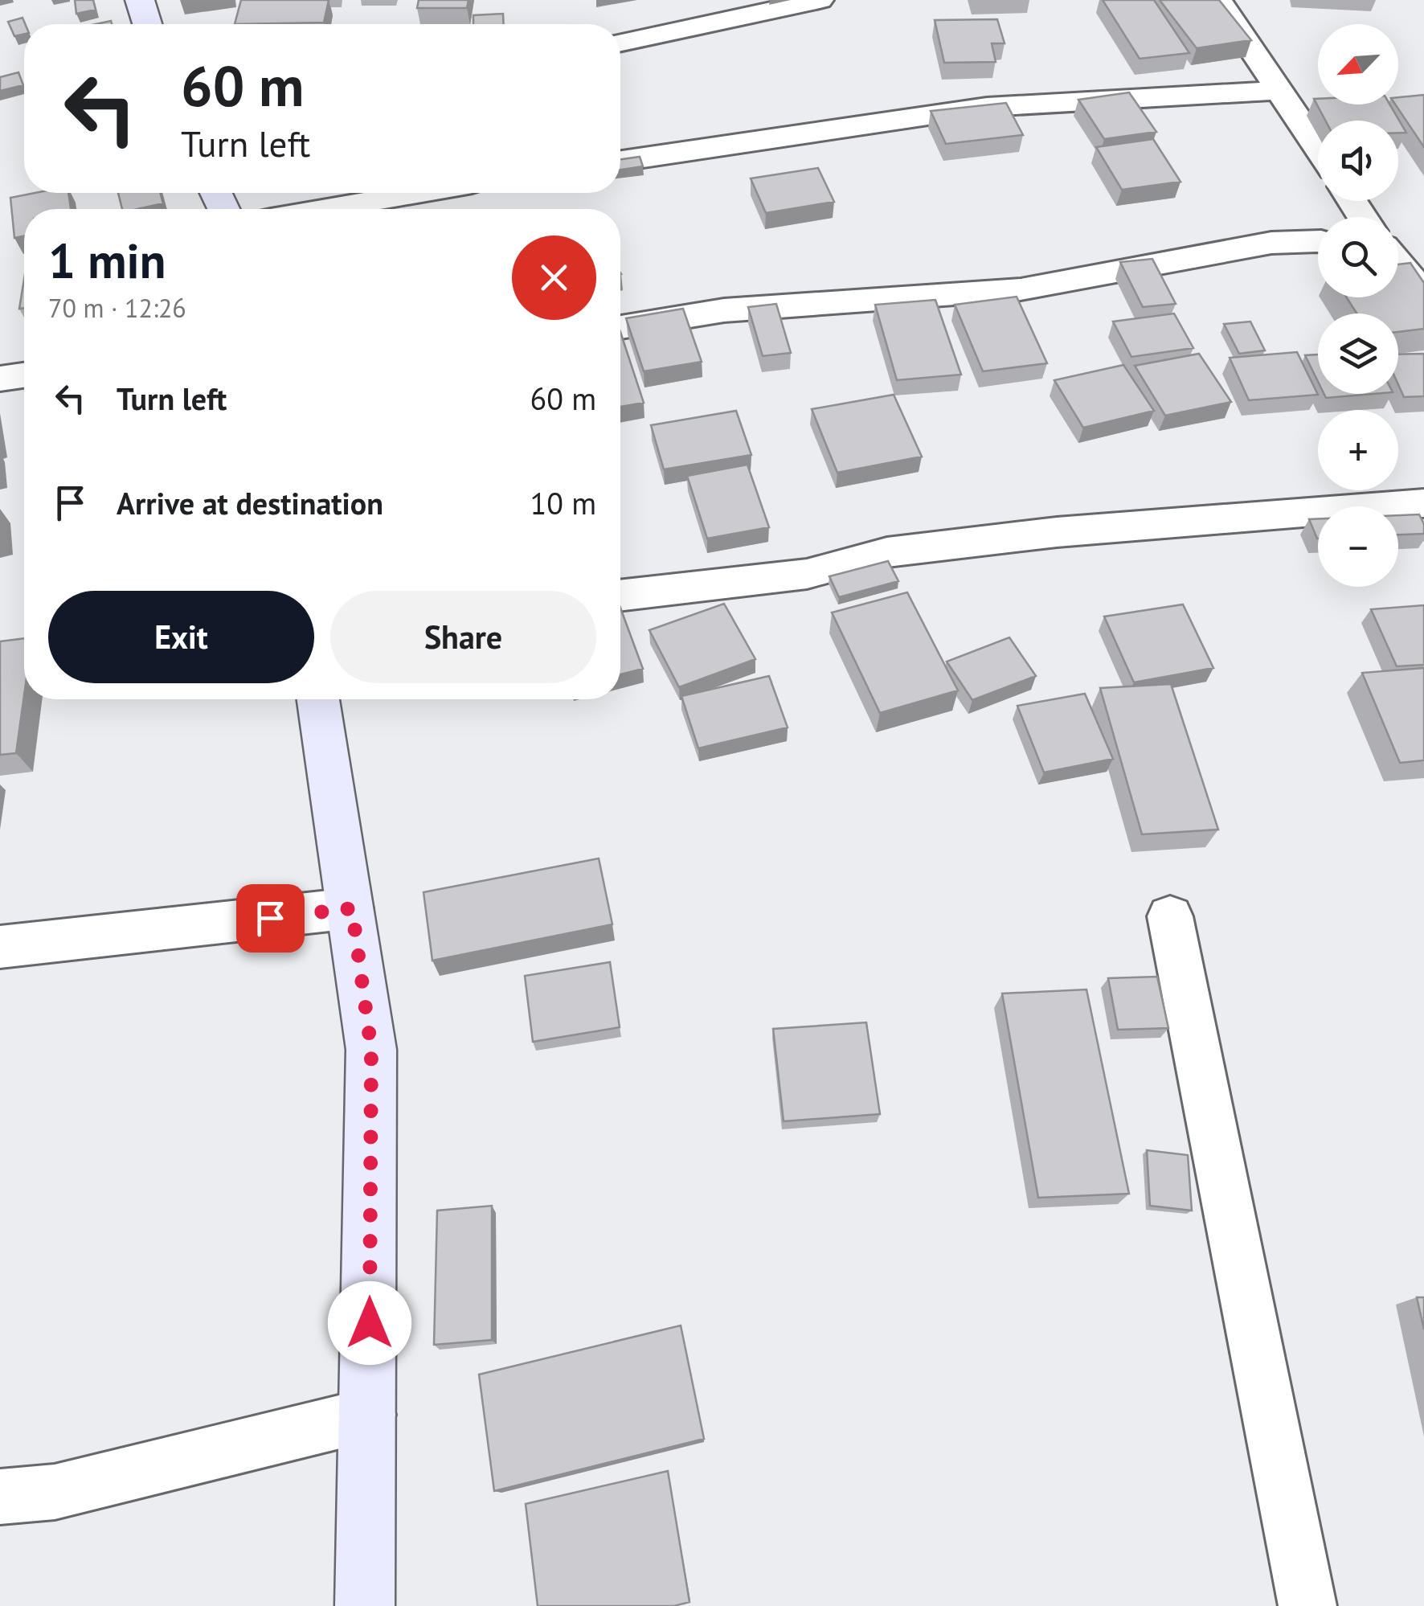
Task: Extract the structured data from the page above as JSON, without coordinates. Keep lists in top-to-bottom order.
{
  "north": "bottom left",
  "page": {
    "map_buttons": ["+", "−"],
    "turn": ["60 m", "Turn left"],
    "heading": ["1 min", "70 m · 12:26"],
    "list": [
      {
        "name": "Turn left",
        "value": "60 m"
      },
      {
        "name": "Arrive at destination",
        "value": "10 m"
      }
    ],
    "buttons": ["Exit", "Share"]
  }
}
